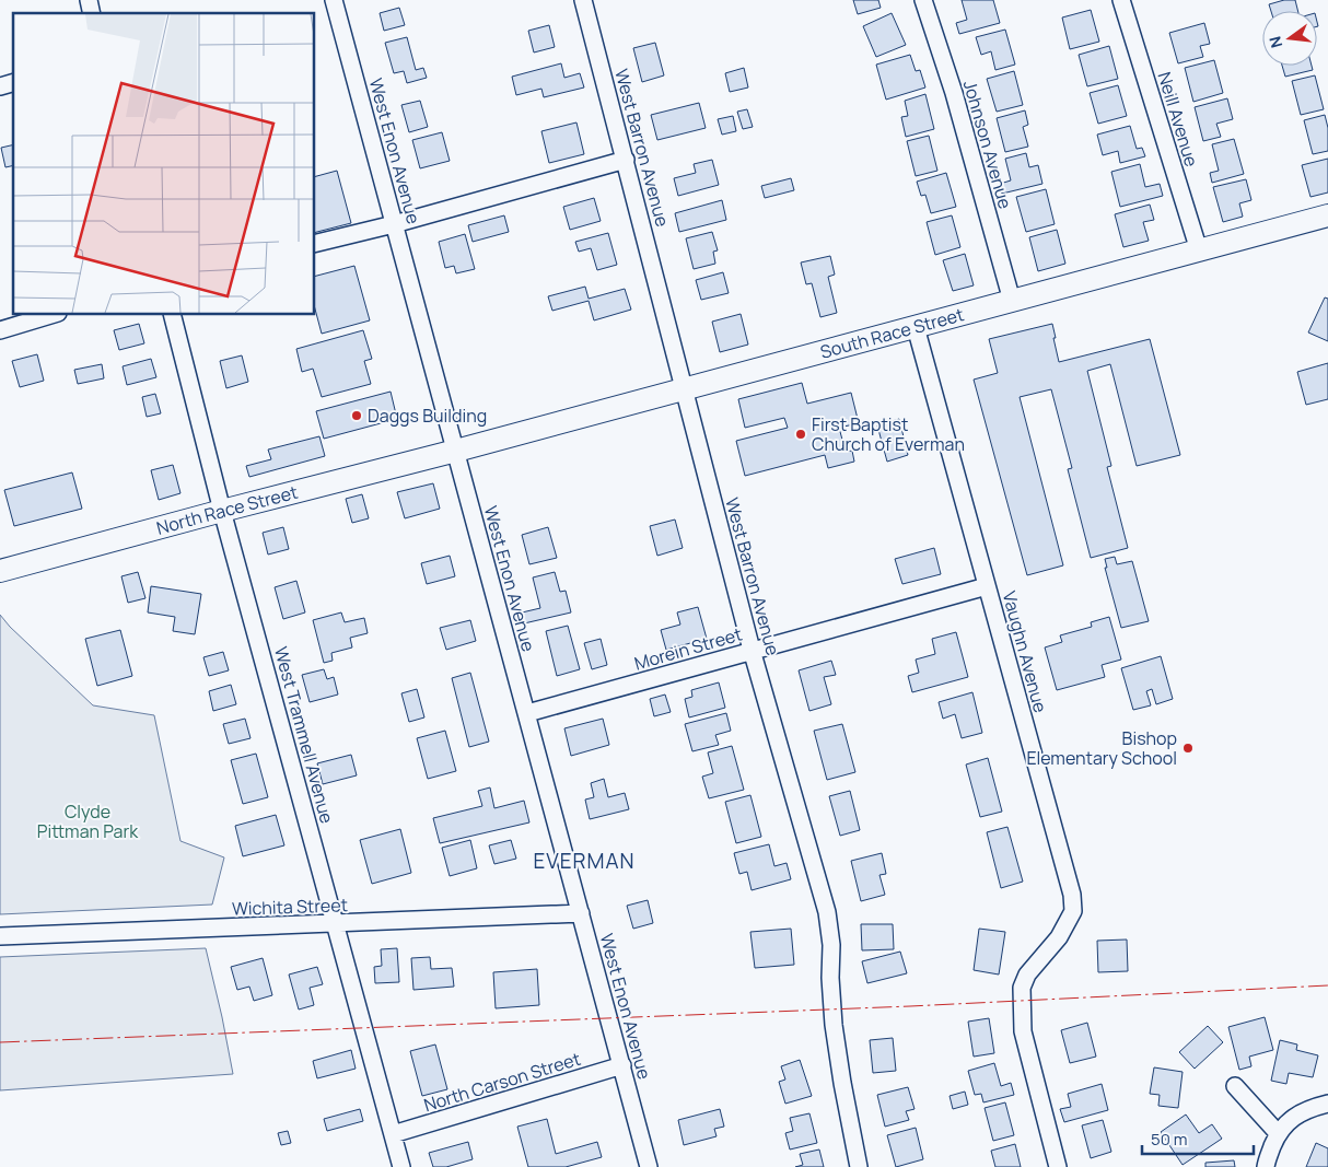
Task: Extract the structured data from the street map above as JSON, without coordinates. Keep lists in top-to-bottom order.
{
  "streets": {
    "main road": ["South Race Street", "North Race Street"],
    "street": [
      "Neill Avenue",
      "Johnson Avenue",
      "West Barron Avenue",
      "West Enon Avenue",
      "Morein Street",
      "Vaughn Avenue",
      "West Trammell Avenue",
      "Wichita Street",
      "North Carson Street"
    ]
  },
  "crossings": [
    ["Neill Avenue", "South Race Street"],
    ["Johnson Avenue", "South Race Street"],
    ["West Barron Avenue", "South Race Street"],
    ["West Barron Avenue", "Morein Street"],
    ["West Enon Avenue", "South Race Street"],
    ["West Enon Avenue", "North Race Street"],
    ["West Enon Avenue", "Morein Street"],
    ["West Enon Avenue", "Wichita Street"],
    ["West Enon Avenue", "North Carson Street"],
    ["South Race Street", "North Race Street"],
    ["South Race Street", "Vaughn Avenue"],
    ["North Race Street", "West Trammell Avenue"],
    ["Morein Street", "Vaughn Avenue"],
    ["West Trammell Avenue", "Wichita Street"],
    ["West Trammell Avenue", "North Carson Street"]
  ],
  "districts": ["EVERMAN"],
  "parks": ["Clyde Pittman Park"],
  "places": ["Daggs Building", "First Baptist Church of Everman", "Bishop Elementary School"],
  "scale_bar": "50 m",
  "north": "left"
}
